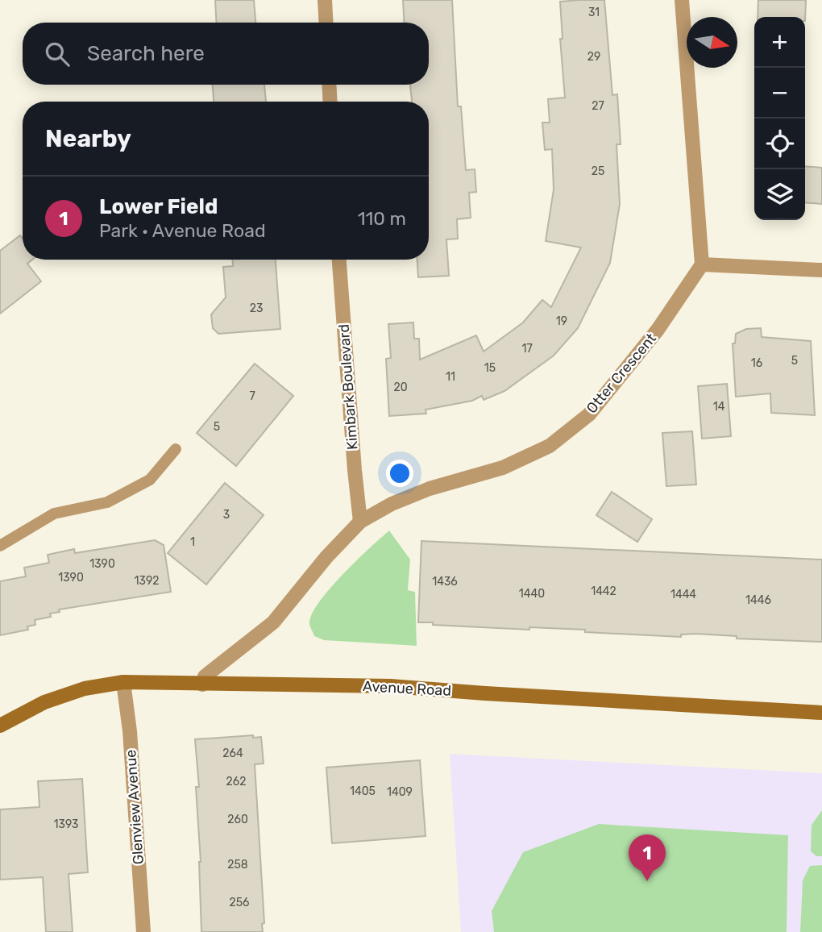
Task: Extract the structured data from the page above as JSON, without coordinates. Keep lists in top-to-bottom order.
{
  "streets": {
    "main road": ["Avenue Road"],
    "street": ["Otter Crescent", "Kimbark Boulevard", "Glenview Avenue"]
  },
  "crossings": [
    ["Otter Crescent", "Kimbark Boulevard"],
    ["Otter Crescent", "Avenue Road"],
    ["Avenue Road", "Glenview Avenue"]
  ],
  "house_numbers": [
    "31",
    "29",
    "27",
    "25",
    "23",
    "19",
    "17",
    "5",
    "16",
    "15",
    "11",
    "20",
    "7",
    "14",
    "5",
    "3",
    "1",
    "1390",
    "1390",
    "1392",
    "1436",
    "1442",
    "1440",
    "1444",
    "1446",
    "264",
    "262",
    "1405",
    "1409",
    "260",
    "1393",
    "258",
    "256"
  ],
  "north": "right",
  "page": {
    "map_buttons": ["+", "−"],
    "search": "Search here",
    "heading": "Nearby",
    "list": [
      {
        "mark": "1",
        "name": "Lower Field",
        "note": "Park · Avenue Road",
        "value": "110 m"
      }
    ],
    "pins": "1"
  }
}
